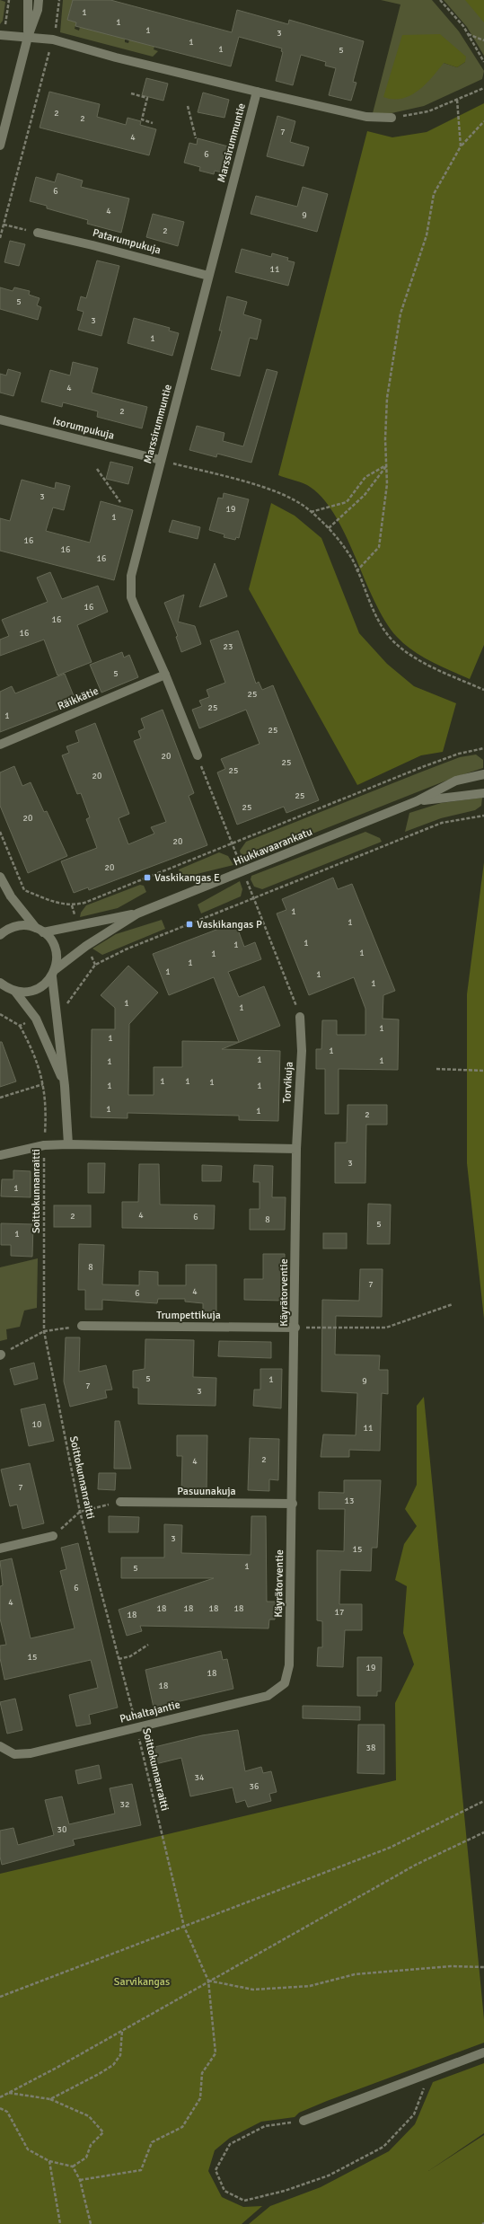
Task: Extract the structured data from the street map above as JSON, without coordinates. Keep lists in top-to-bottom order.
{
  "streets": {
    "street": [
      "Marssirummuntie",
      "Patarumpukuja",
      "Isorumpukuja",
      "Räikkätie",
      "Hiukkavaarankatu",
      "Torvikuja",
      "Käyrätorventie",
      "Trumpettikuja",
      "Pasuunakuja",
      "Puhaltajantie"
    ],
    "path": ["Soittokunnanraitti"]
  },
  "crossings": [
    ["Marssirummuntie", "Patarumpukuja"],
    ["Marssirummuntie", "Isorumpukuja"],
    ["Marssirummuntie", "Räikkätie"],
    ["Torvikuja", "Käyrätorventie"],
    ["Soittokunnanraitti", "Puhaltajantie"],
    ["Käyrätorventie", "Trumpettikuja"],
    ["Käyrätorventie", "Pasuunakuja"],
    ["Käyrätorventie", "Puhaltajantie"]
  ],
  "parks": ["Sarvikangas"],
  "places": {
    "transit": ["Vaskikangas E", "Vaskikangas P"]
  },
  "house_numbers": [
    "1",
    "1",
    "1",
    "3",
    "1",
    "1",
    "5",
    "2",
    "2",
    "7",
    "4",
    "6",
    "6",
    "4",
    "9",
    "2",
    "11",
    "5",
    "3",
    "1",
    "4",
    "2",
    "3",
    "19",
    "1",
    "16",
    "16",
    "16",
    "16",
    "16",
    "16",
    "23",
    "5",
    "25",
    "25",
    "1",
    "25",
    "20",
    "25",
    "25",
    "20",
    "25",
    "25",
    "20",
    "20",
    "20",
    "1",
    "1",
    "1",
    "1",
    "1",
    "1",
    "1",
    "1",
    "1",
    "1",
    "1",
    "1",
    "1",
    "1",
    "1",
    "1",
    "1",
    "1",
    "1",
    "1",
    "1",
    "1",
    "1",
    "1",
    "1",
    "2",
    "3",
    "1",
    "4",
    "2",
    "6",
    "8",
    "5",
    "1",
    "8",
    "7",
    "4",
    "6",
    "5",
    "1",
    "9",
    "7",
    "3",
    "10",
    "11",
    "2",
    "4",
    "7",
    "13",
    "3",
    "15",
    "1",
    "5",
    "6",
    "4",
    "18",
    "18",
    "18",
    "18",
    "17",
    "18",
    "15",
    "19",
    "18",
    "18",
    "38",
    "34",
    "36",
    "32",
    "30"
  ]
}
